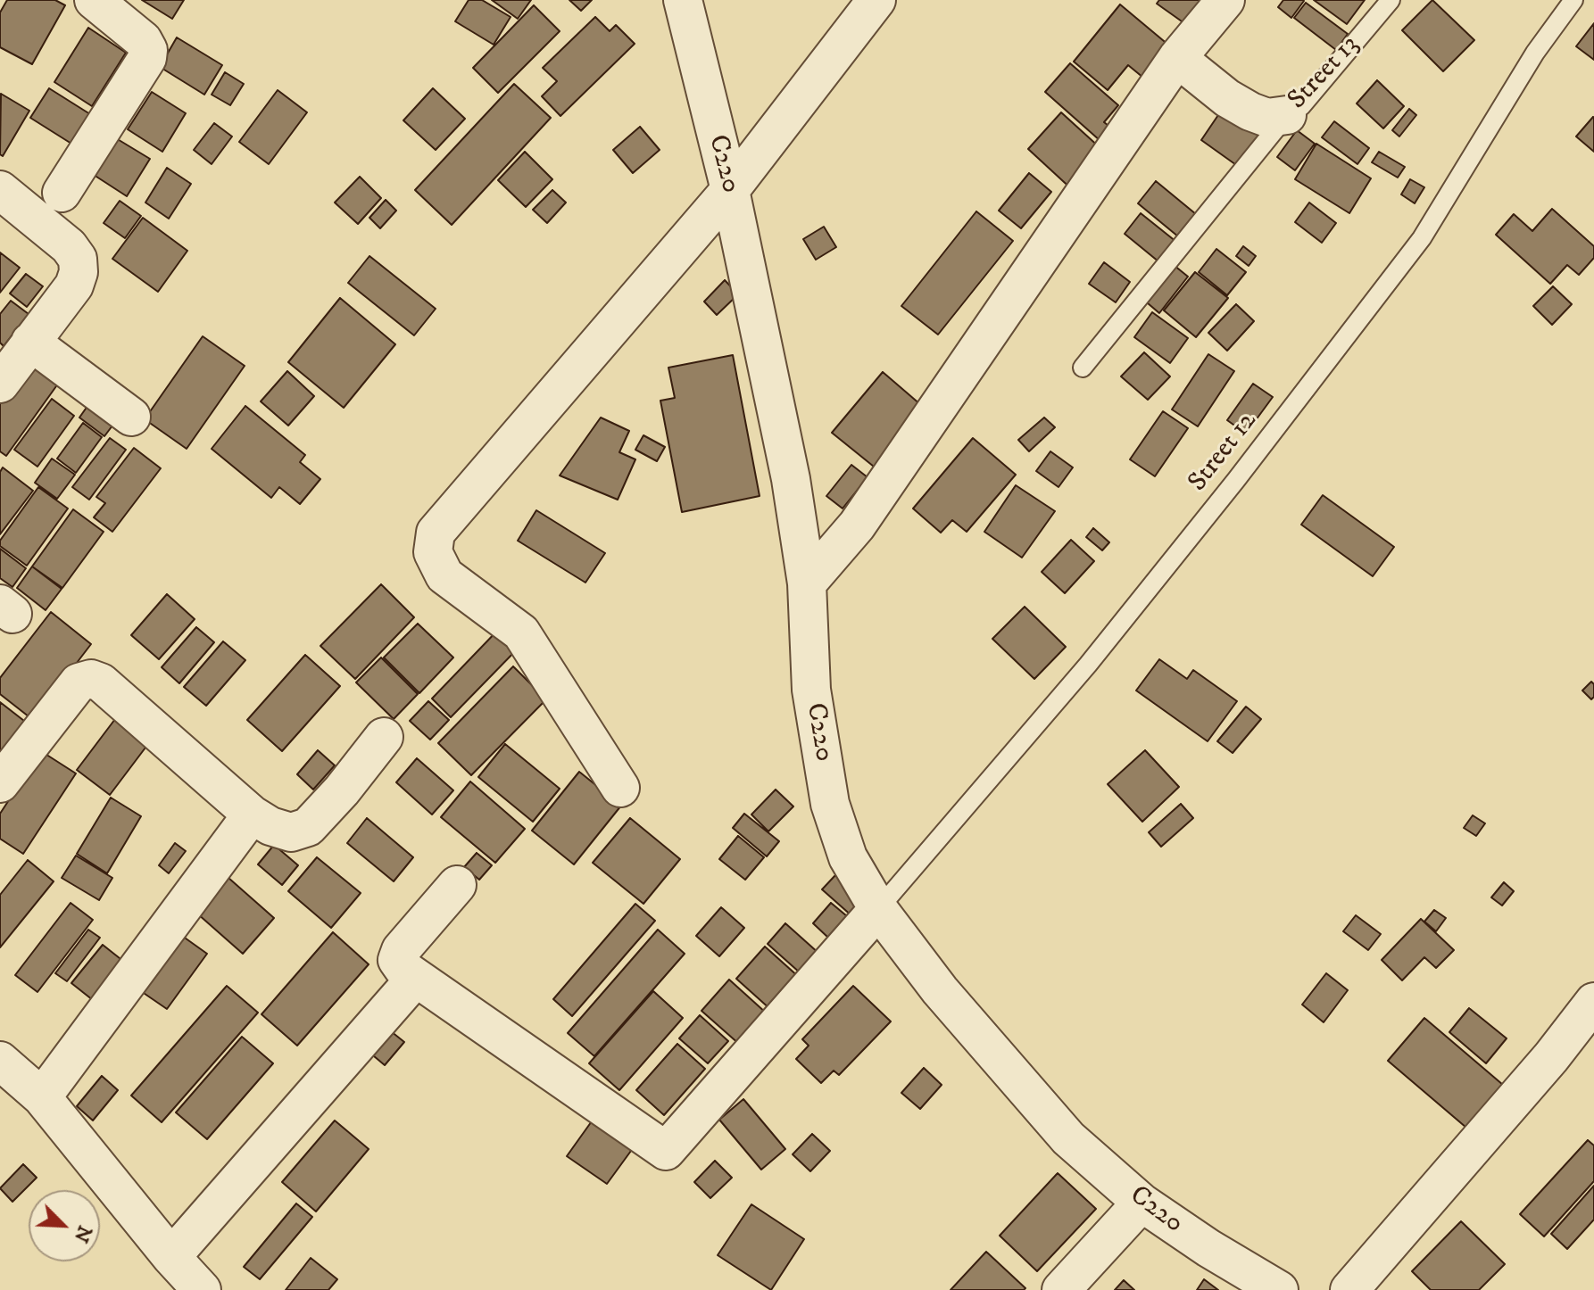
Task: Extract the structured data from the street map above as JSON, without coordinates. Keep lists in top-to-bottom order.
{
  "streets": {
    "street": ["Street 13", "C220"],
    "lane": ["Street 12"]
  },
  "crossings": [
    ["C220", "Street 12"]
  ],
  "north": "bottom right"
}
